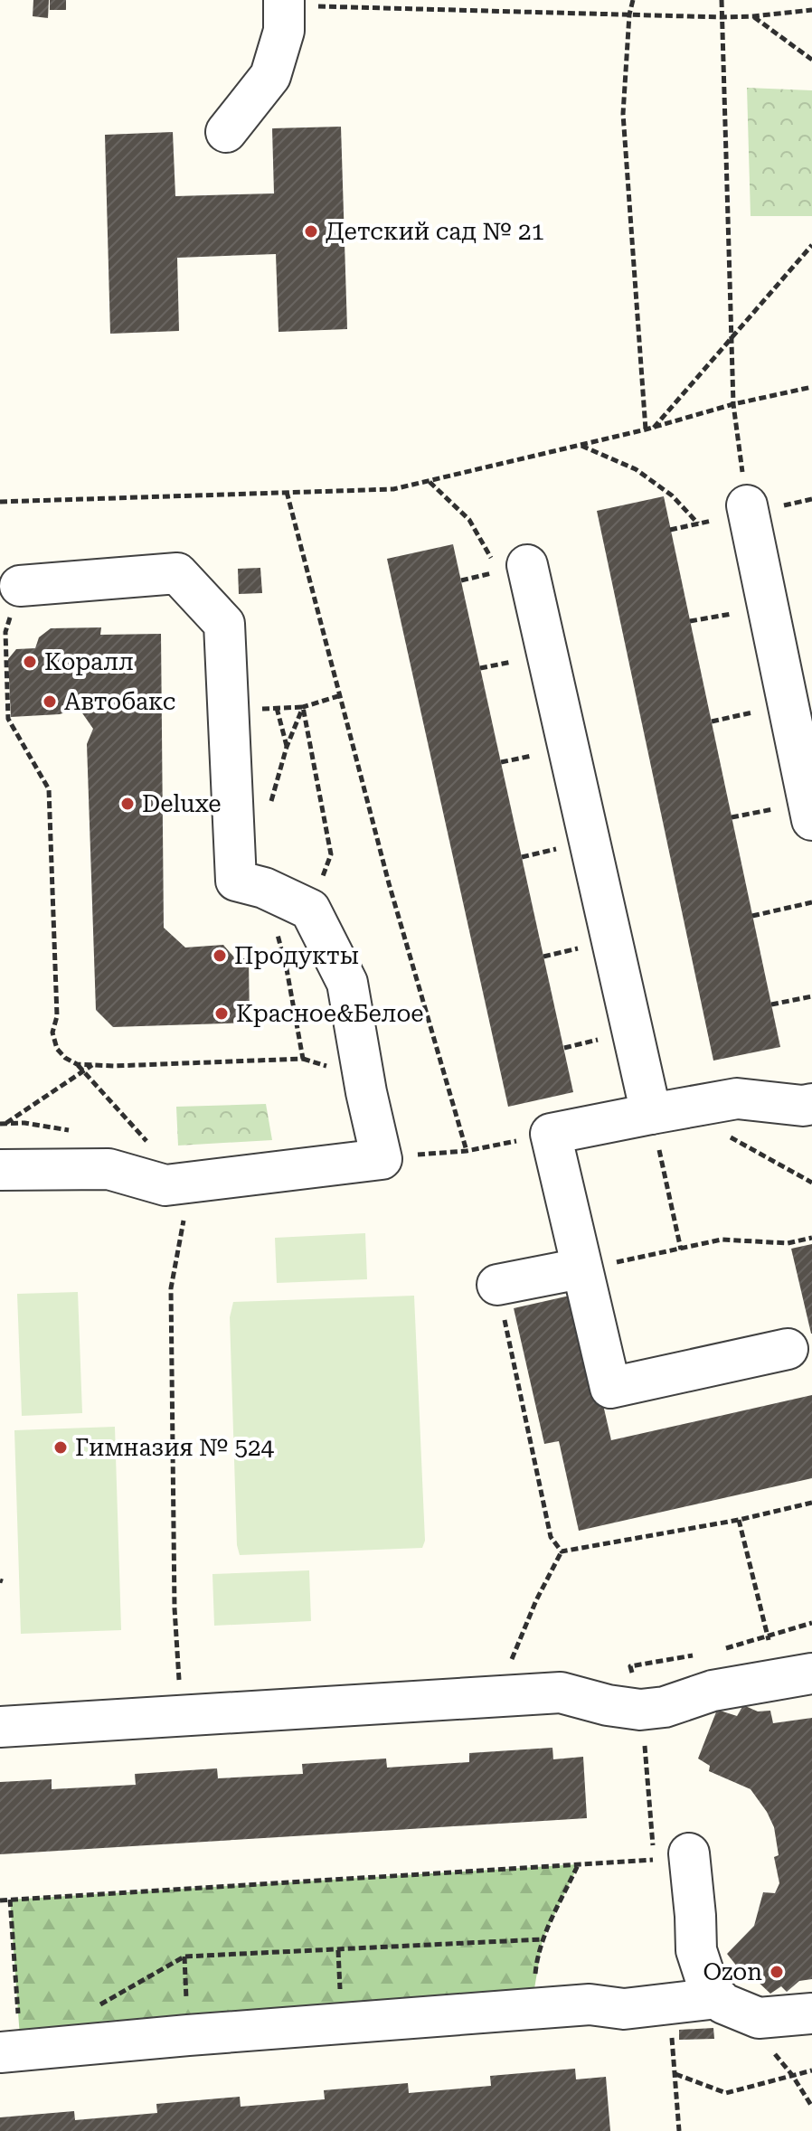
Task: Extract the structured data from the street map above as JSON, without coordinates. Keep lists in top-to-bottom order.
{
  "places": [
    "Детский сад № 21",
    "Коралл",
    "Автобакс",
    "Deluxe",
    "Продукты",
    "Красное&Белое",
    "Гимназия № 524",
    "Ozon"
  ]
}
